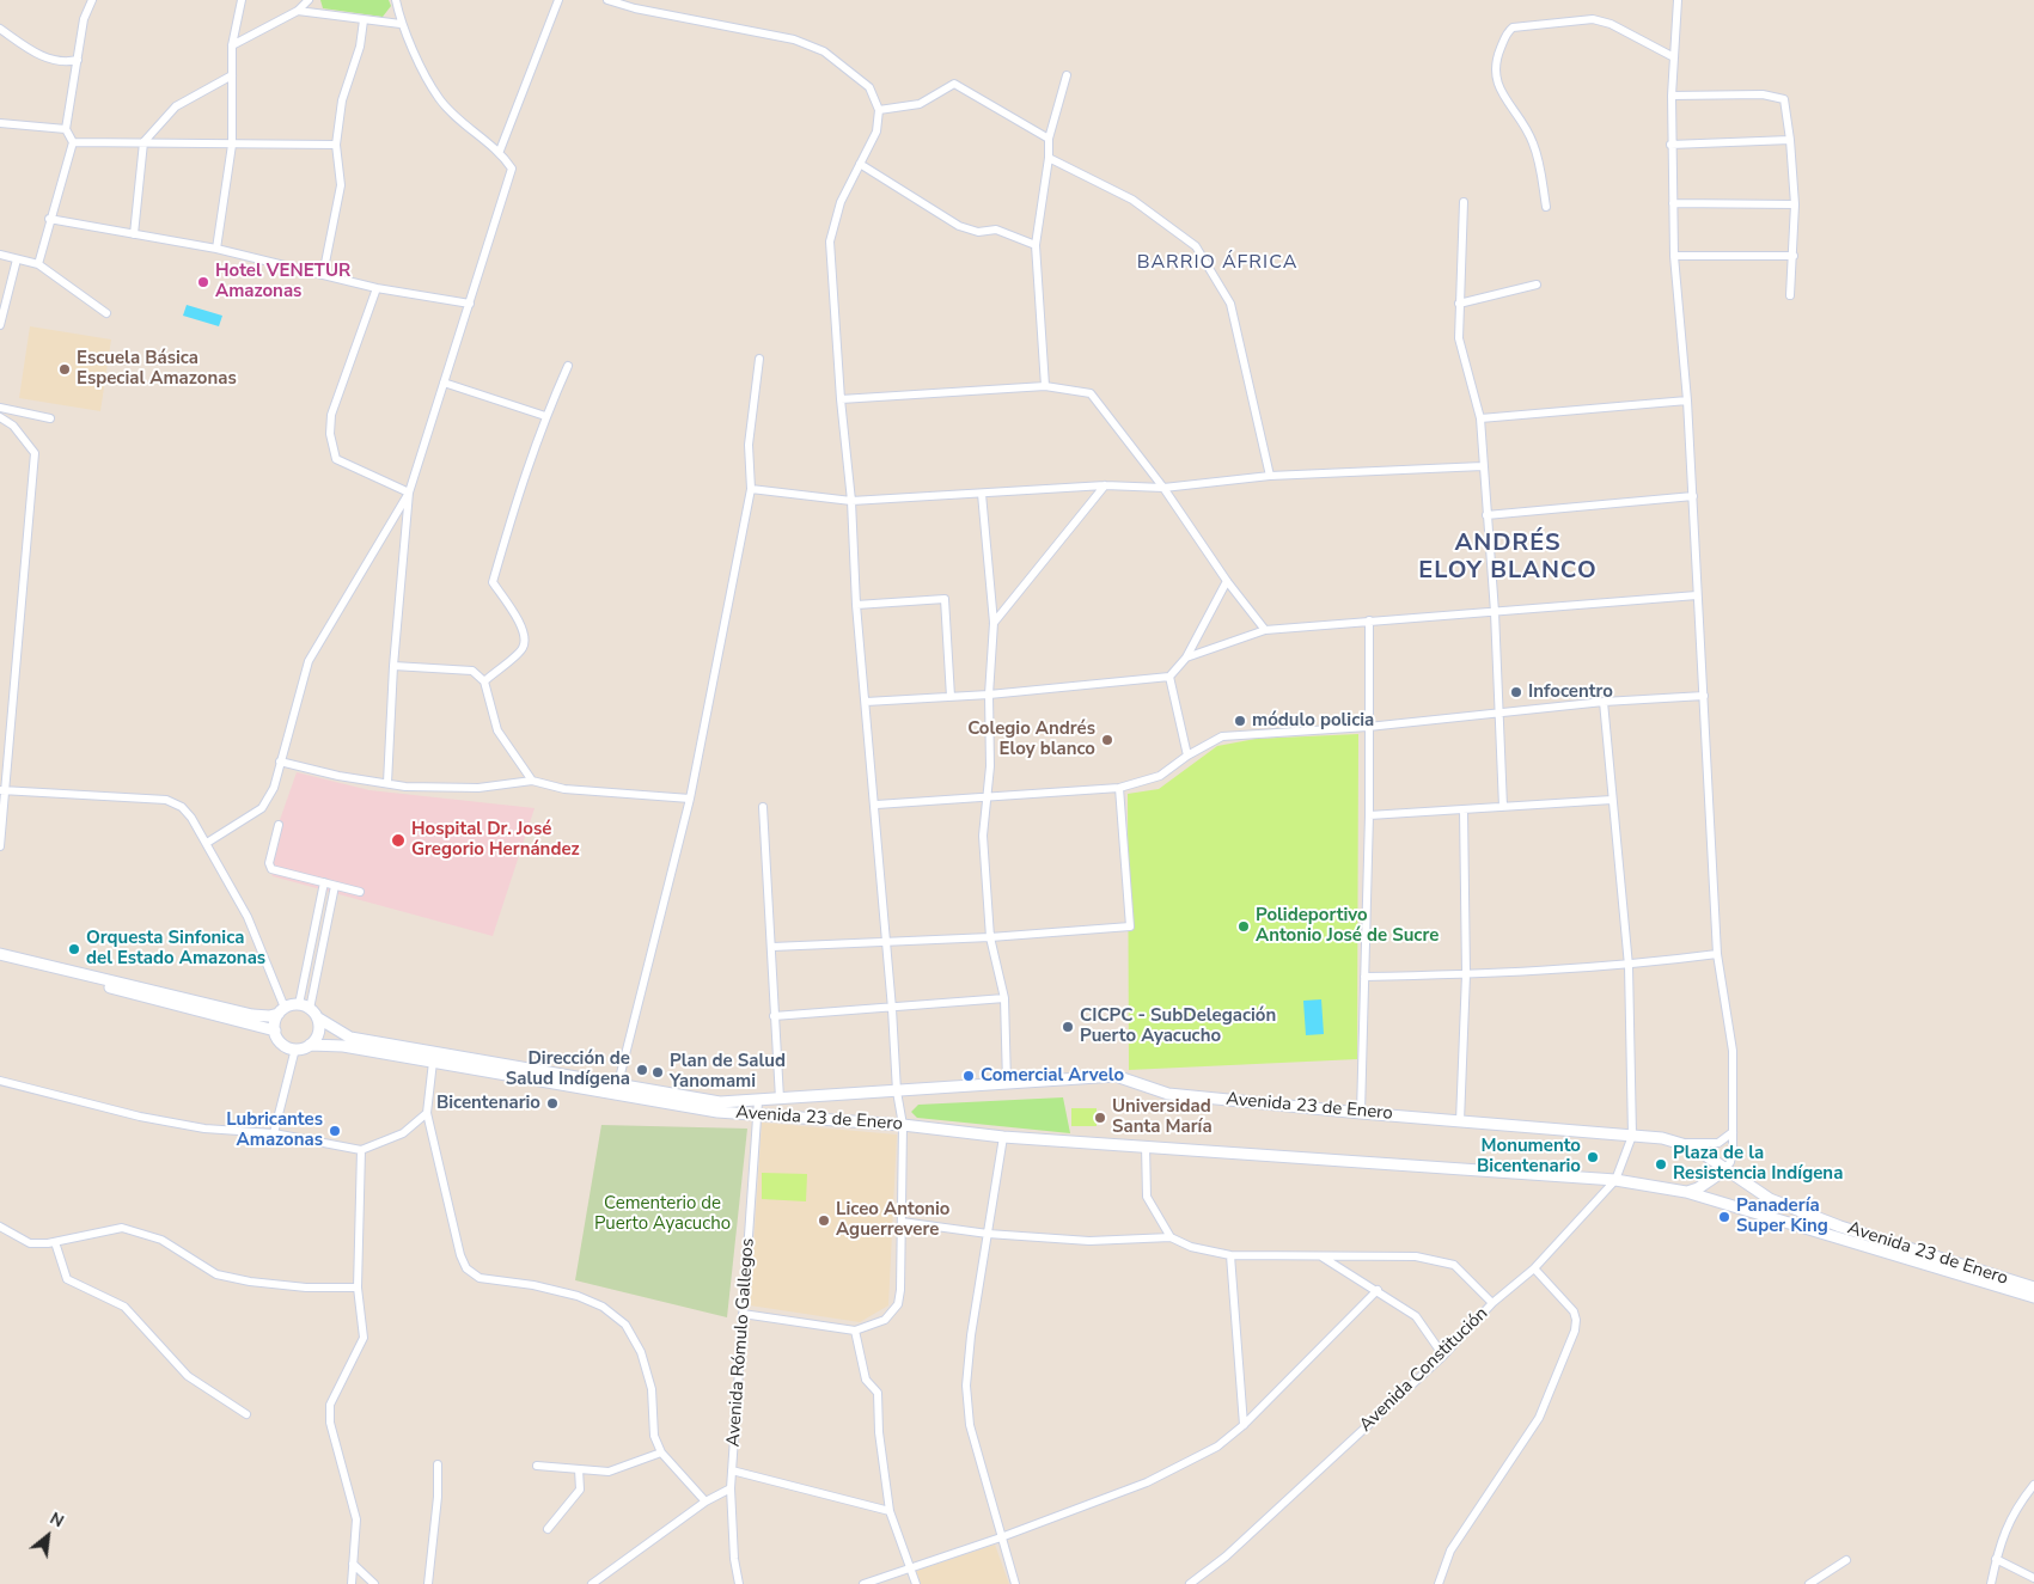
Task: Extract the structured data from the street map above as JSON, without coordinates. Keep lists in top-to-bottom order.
{
  "streets": {
    "main road": ["Avenida 23 de Enero"],
    "street": ["Avenida Rómulo Gallegos", "Avenida Constitución"]
  },
  "crossings": [
    ["Avenida 23 de Enero", "Avenida Rómulo Gallegos"],
    ["Avenida 23 de Enero", "Avenida Constitución"]
  ],
  "districts": ["BARRIO ÁFRICA", "ANDRÉS ELOY BLANCO"],
  "parks": ["Cementerio de Puerto Ayacucho"],
  "places": [
    "Hotel VENETUR Amazonas",
    "Escuela Básica Especial Amazonas",
    "Infocentro",
    "módulo policia",
    "Colegio Andrés Eloy blanco",
    "Hospital Dr. José Gregorio Hernández",
    "Polideportivo Antonio José de Sucre",
    "Orquesta Sinfonica del Estado Amazonas",
    "CICPC - SubDelegación Puerto Ayacucho",
    "Dirección de Salud Indígena",
    "Plan de Salud Yanomami",
    "Comercial Arvelo",
    "Bicentenario",
    "Universidad Santa María",
    "Lubricantes Amazonas",
    "Monumento Bicentenario",
    "Plaza de la Resistencia Indígena",
    "Panadería Super King",
    "Liceo Antonio Aguerrevere"
  ],
  "north": "top right"
}
